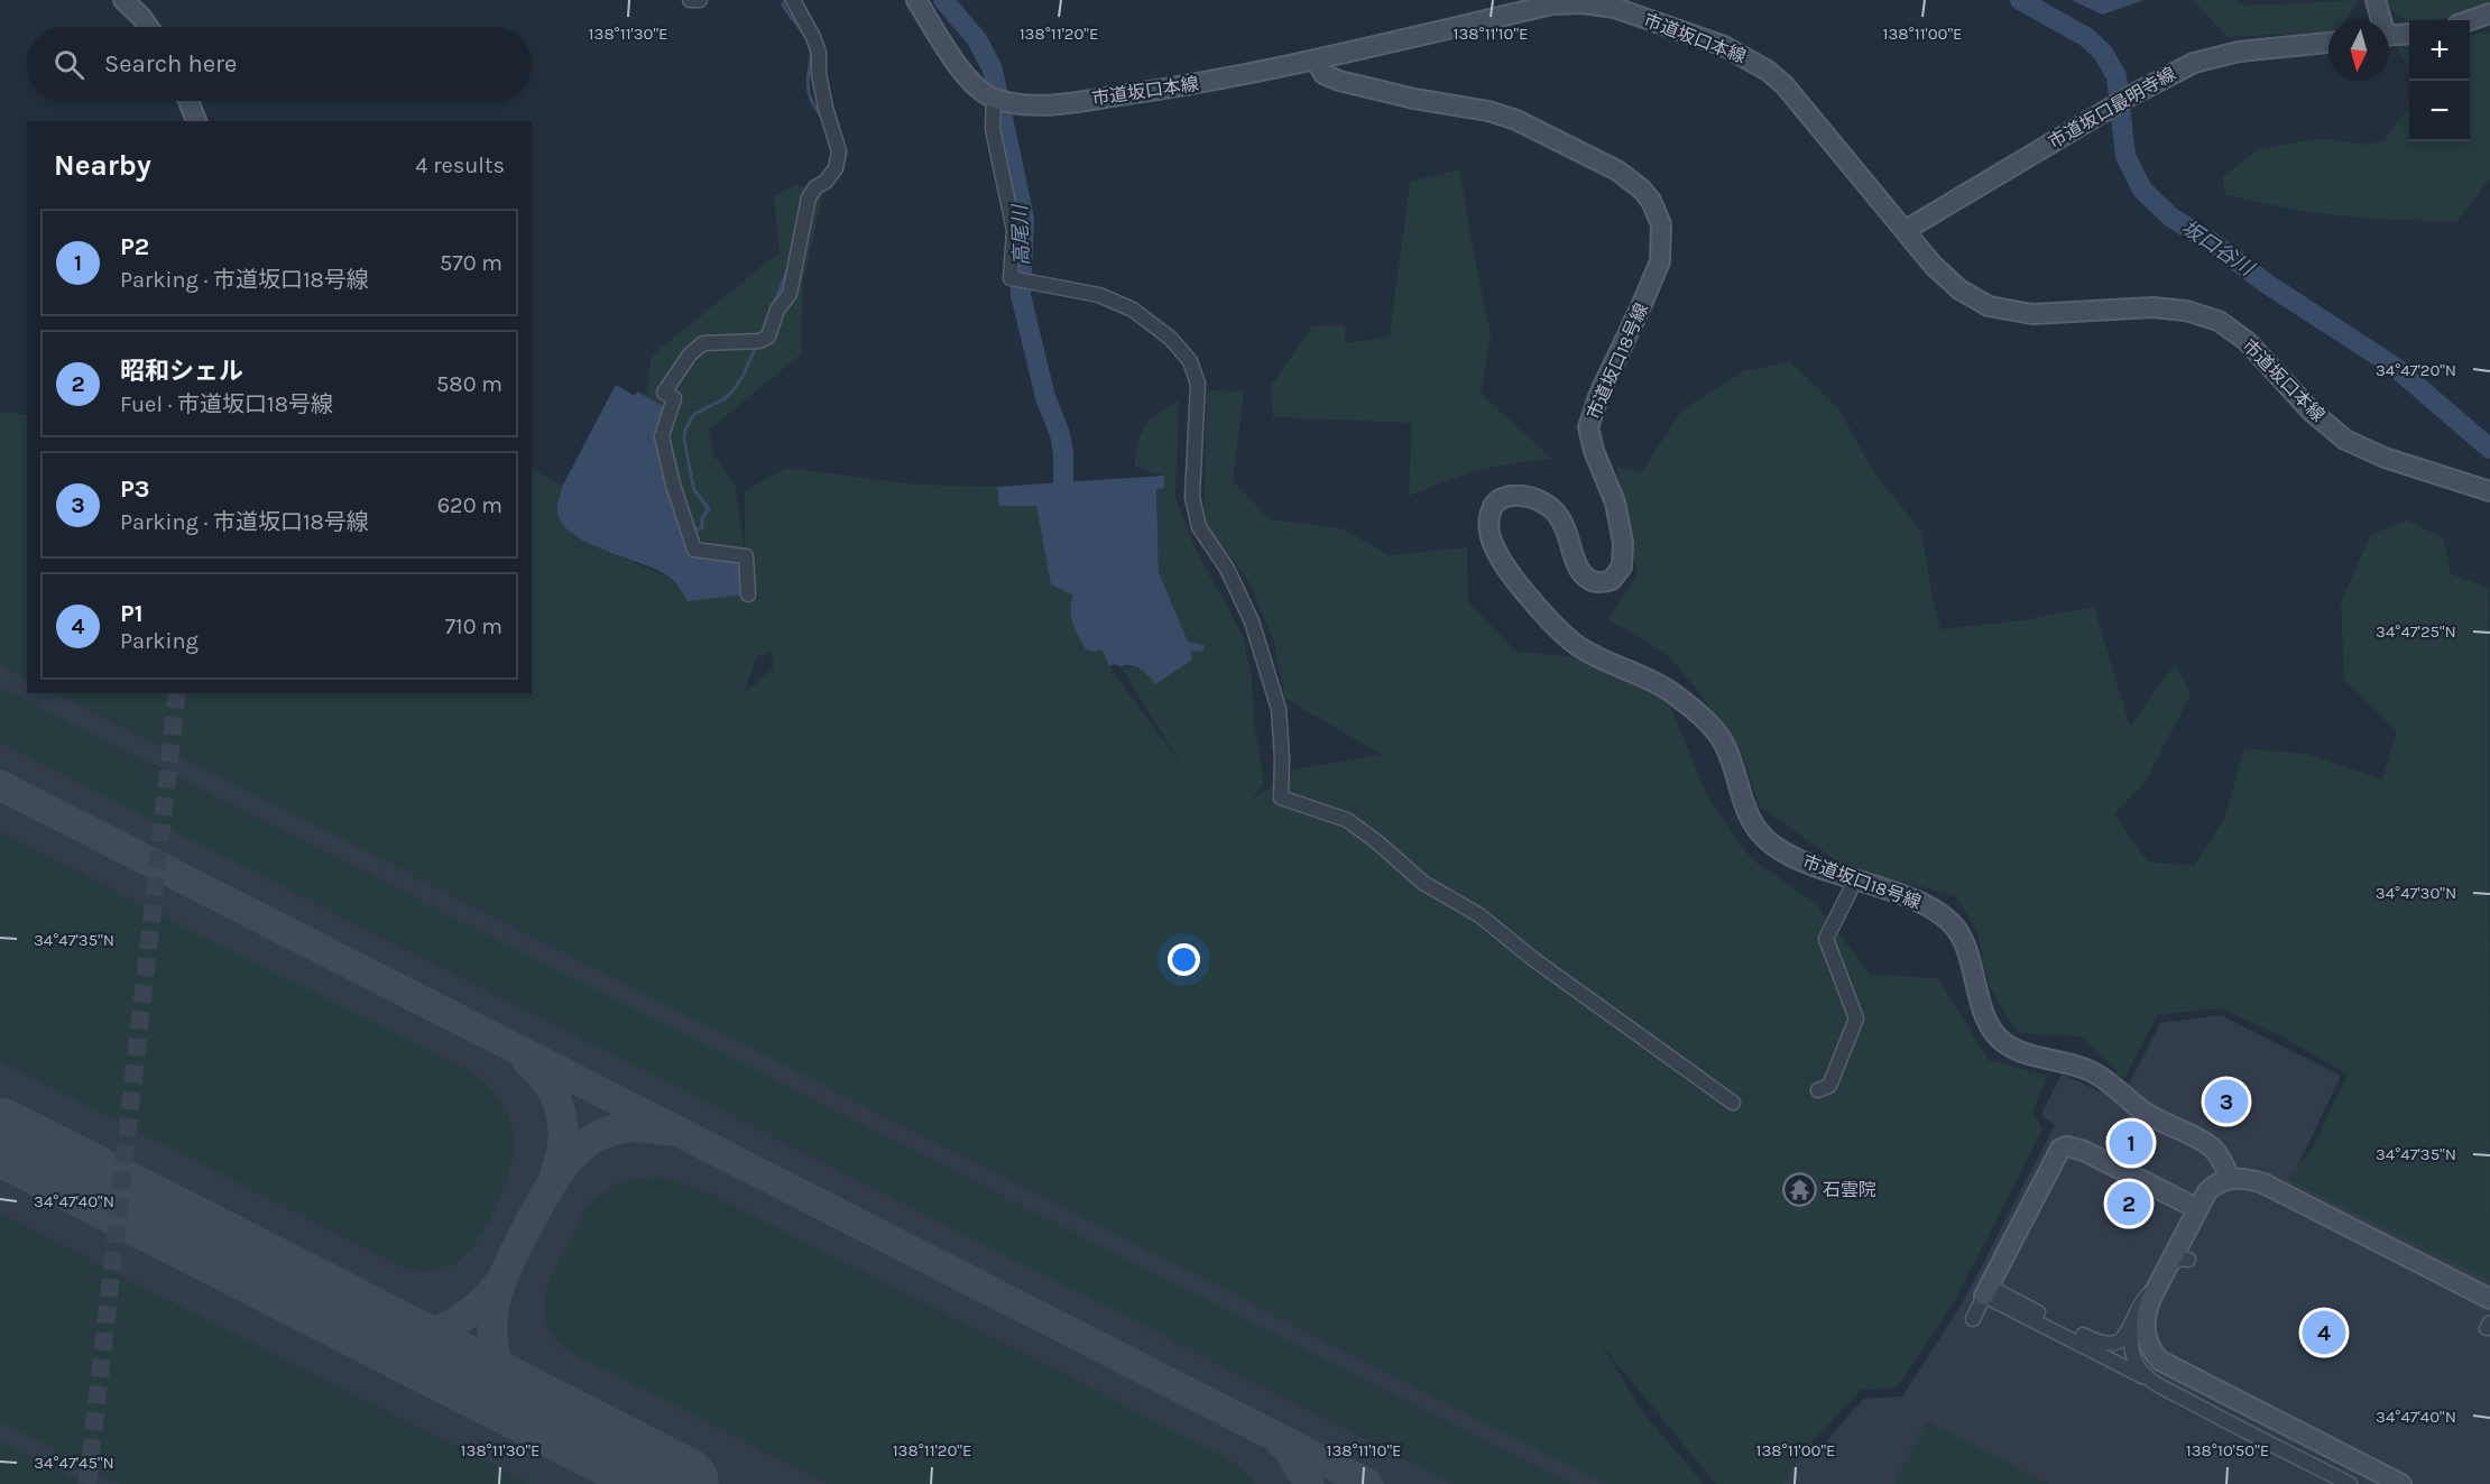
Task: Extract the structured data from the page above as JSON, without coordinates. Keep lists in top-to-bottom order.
{
  "streets": {
    "street": ["市道坂口本線", "市道坂口最明寺線", "市道坂口18号線"]
  },
  "crossings": [
    ["市道坂口本線", "市道坂口最明寺線"],
    ["市道坂口本線", "市道坂口18号線"]
  ],
  "water": ["高尾川", "坂口谷川"],
  "places": {
    "temple": ["石雲院"]
  },
  "north": "bottom",
  "page": {
    "map_buttons": ["+", "−"],
    "search": "Search here",
    "heading": ["Nearby", "4 results"],
    "list": [
      {
        "mark": "1",
        "name": "P2",
        "note": "Parking · 市道坂口18号線",
        "value": "570 m"
      },
      {
        "mark": "2",
        "name": "昭和シェル",
        "note": "Fuel · 市道坂口18号線",
        "value": "580 m"
      },
      {
        "mark": "3",
        "name": "P3",
        "note": "Parking · 市道坂口18号線",
        "value": "620 m"
      },
      {
        "mark": "4",
        "name": "P1",
        "note": "Parking",
        "value": "710 m"
      }
    ],
    "pins": [
      "3",
      "1",
      "2",
      "4"
    ]
  },
  "coordinates": [
    "138°11'30\"E",
    "138°11'20\"E",
    "138°11'10\"E",
    "138°11'00\"E",
    "34°47'20\"N",
    "34°47'25\"N",
    "34°47'30\"N",
    "34°47'35\"N",
    "34°47'40\"N",
    "138°10'50\"E",
    "34°47'45\"N"
  ]
}
